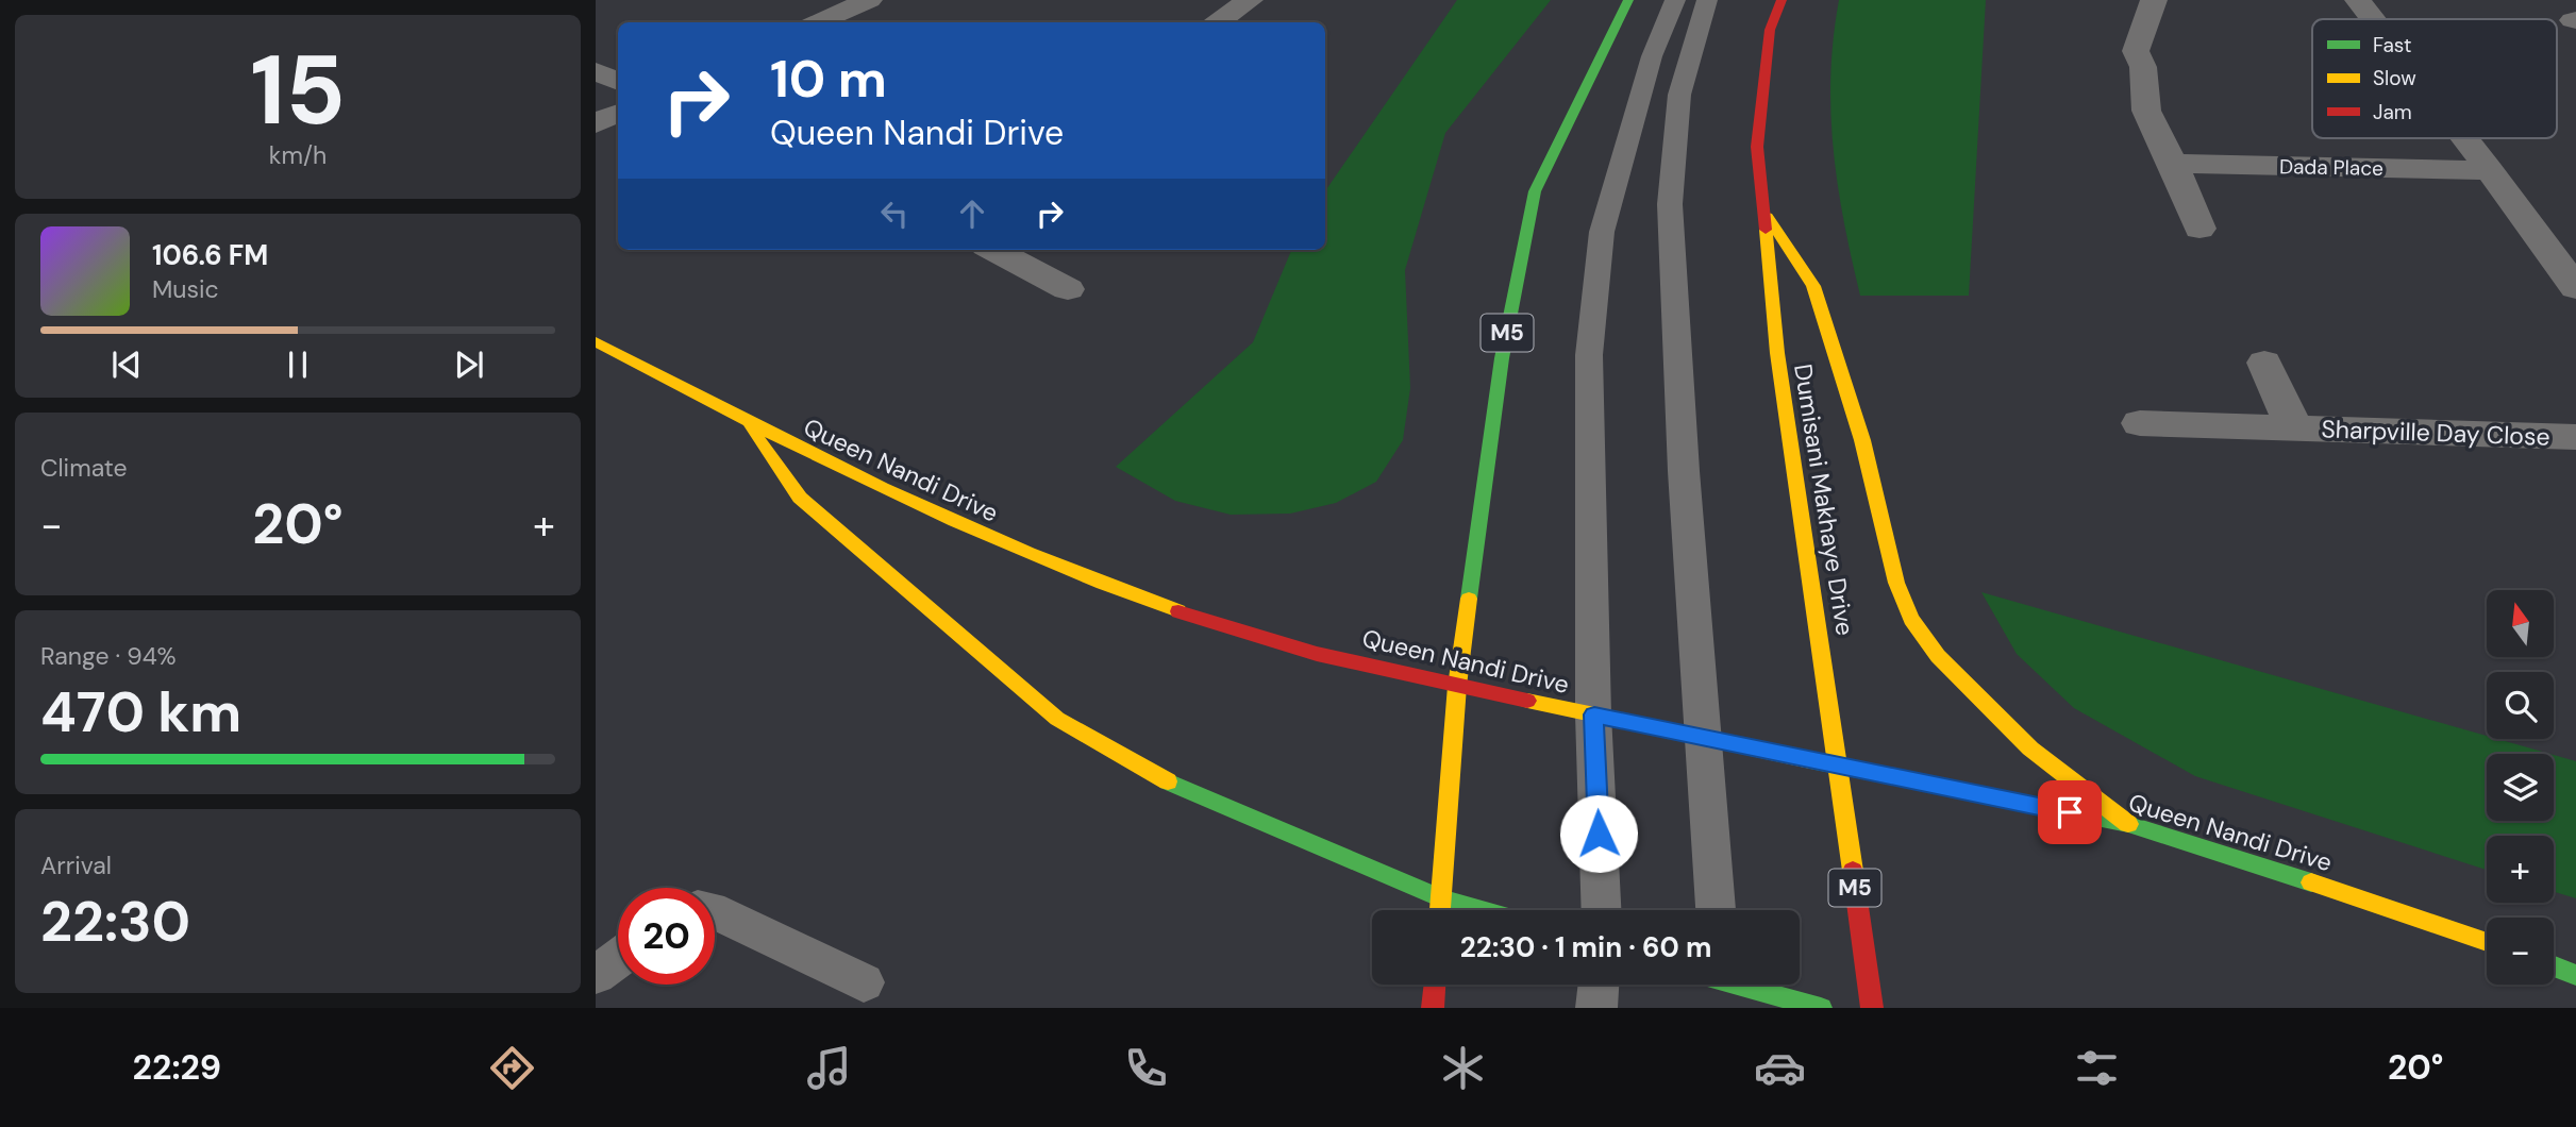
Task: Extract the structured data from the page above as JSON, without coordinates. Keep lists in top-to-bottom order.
{
  "streets": {
    "main road": ["M5", "Queen Nandi Drive", "Dumisani Makhaye Drive"],
    "street": ["Dada Place", "Sharpville Day Close"]
  },
  "crossings": [
    ["M5", "Queen Nandi Drive"],
    ["Queen Nandi Drive", "Dumisani Makhaye Drive"]
  ],
  "legend": ["Fast", "Slow", "Jam"],
  "north": "top",
  "page": {
    "tile": [
      ["15", "km/h"],
      "Climate",
      ["Range · 94%", "470 km"],
      ["Arrival", "22:30"]
    ],
    "turn": ["10 m", "Queen Nandi Drive"],
    "song": ["106.6 FM", "Music"],
    "heat": ["−", "20°", "+"],
    "map_buttons": ["+", "−"],
    "limit": "20",
    "trip": "22:30 · 1 min · 60 m",
    "tabs": ["22:29", "20°"]
  }
}
